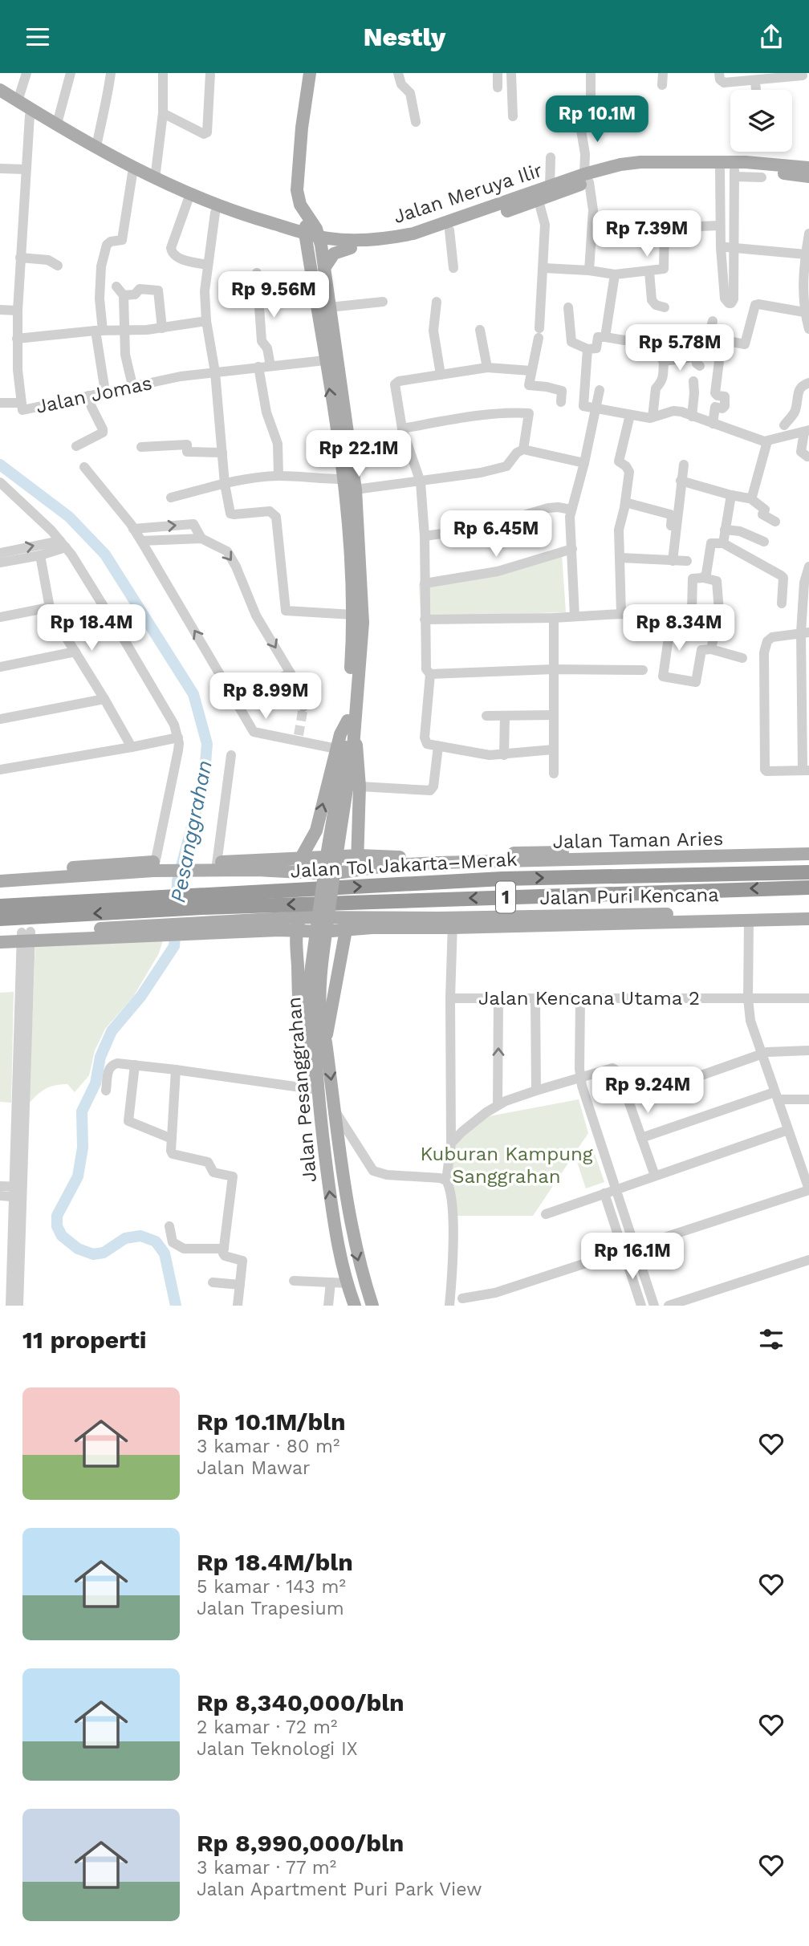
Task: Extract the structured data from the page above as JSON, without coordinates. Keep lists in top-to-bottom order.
{
  "streets": {
    "highway": ["Jalan Tol Jakarta–Merak", "1"],
    "main road": [
      "Jalan Meruya Ilir",
      "Jalan Taman Aries",
      "Jalan Puri Kencana",
      "Jalan Pesanggrahan"
    ],
    "street": ["Jalan Jomas", "Jalan Kencana Utama 2"]
  },
  "crossings": [
    ["Jalan Meruya Ilir", "Jalan Jomas"],
    ["Jalan Meruya Ilir", "Jalan Pesanggrahan"],
    ["Jalan Jomas", "Jalan Pesanggrahan"],
    ["Jalan Puri Kencana", "Jalan Kencana Utama 2"]
  ],
  "water": ["Pesanggrahan"],
  "parks": ["Kuburan Kampung Sanggrahan"],
  "page": {
    "header": "Nestly",
    "price": [
      "Rp 10.1M",
      "Rp 7.39M",
      "Rp 9.56M",
      "Rp 5.78M",
      "Rp 22.1M",
      "Rp 6.45M",
      "Rp 18.4M",
      "Rp 8.34M",
      "Rp 8.99M",
      "Rp 9.24M",
      "Rp 16.1M"
    ],
    "heading": "11 properti",
    "list": [
      {
        "name": "Rp 10.1M/bln",
        "note": "3 kamar · 80 m² · Jalan Mawar"
      },
      {
        "name": "Rp 18.4M/bln",
        "note": "5 kamar · 143 m² · Jalan Trapesium"
      },
      {
        "name": "Rp 8,340,000/bln",
        "note": "2 kamar · 72 m² · Jalan Teknologi IX"
      },
      {
        "name": "Rp 8,990,000/bln",
        "note": "3 kamar · 77 m² · Jalan Apartment Puri Park View"
      }
    ]
  }
}
